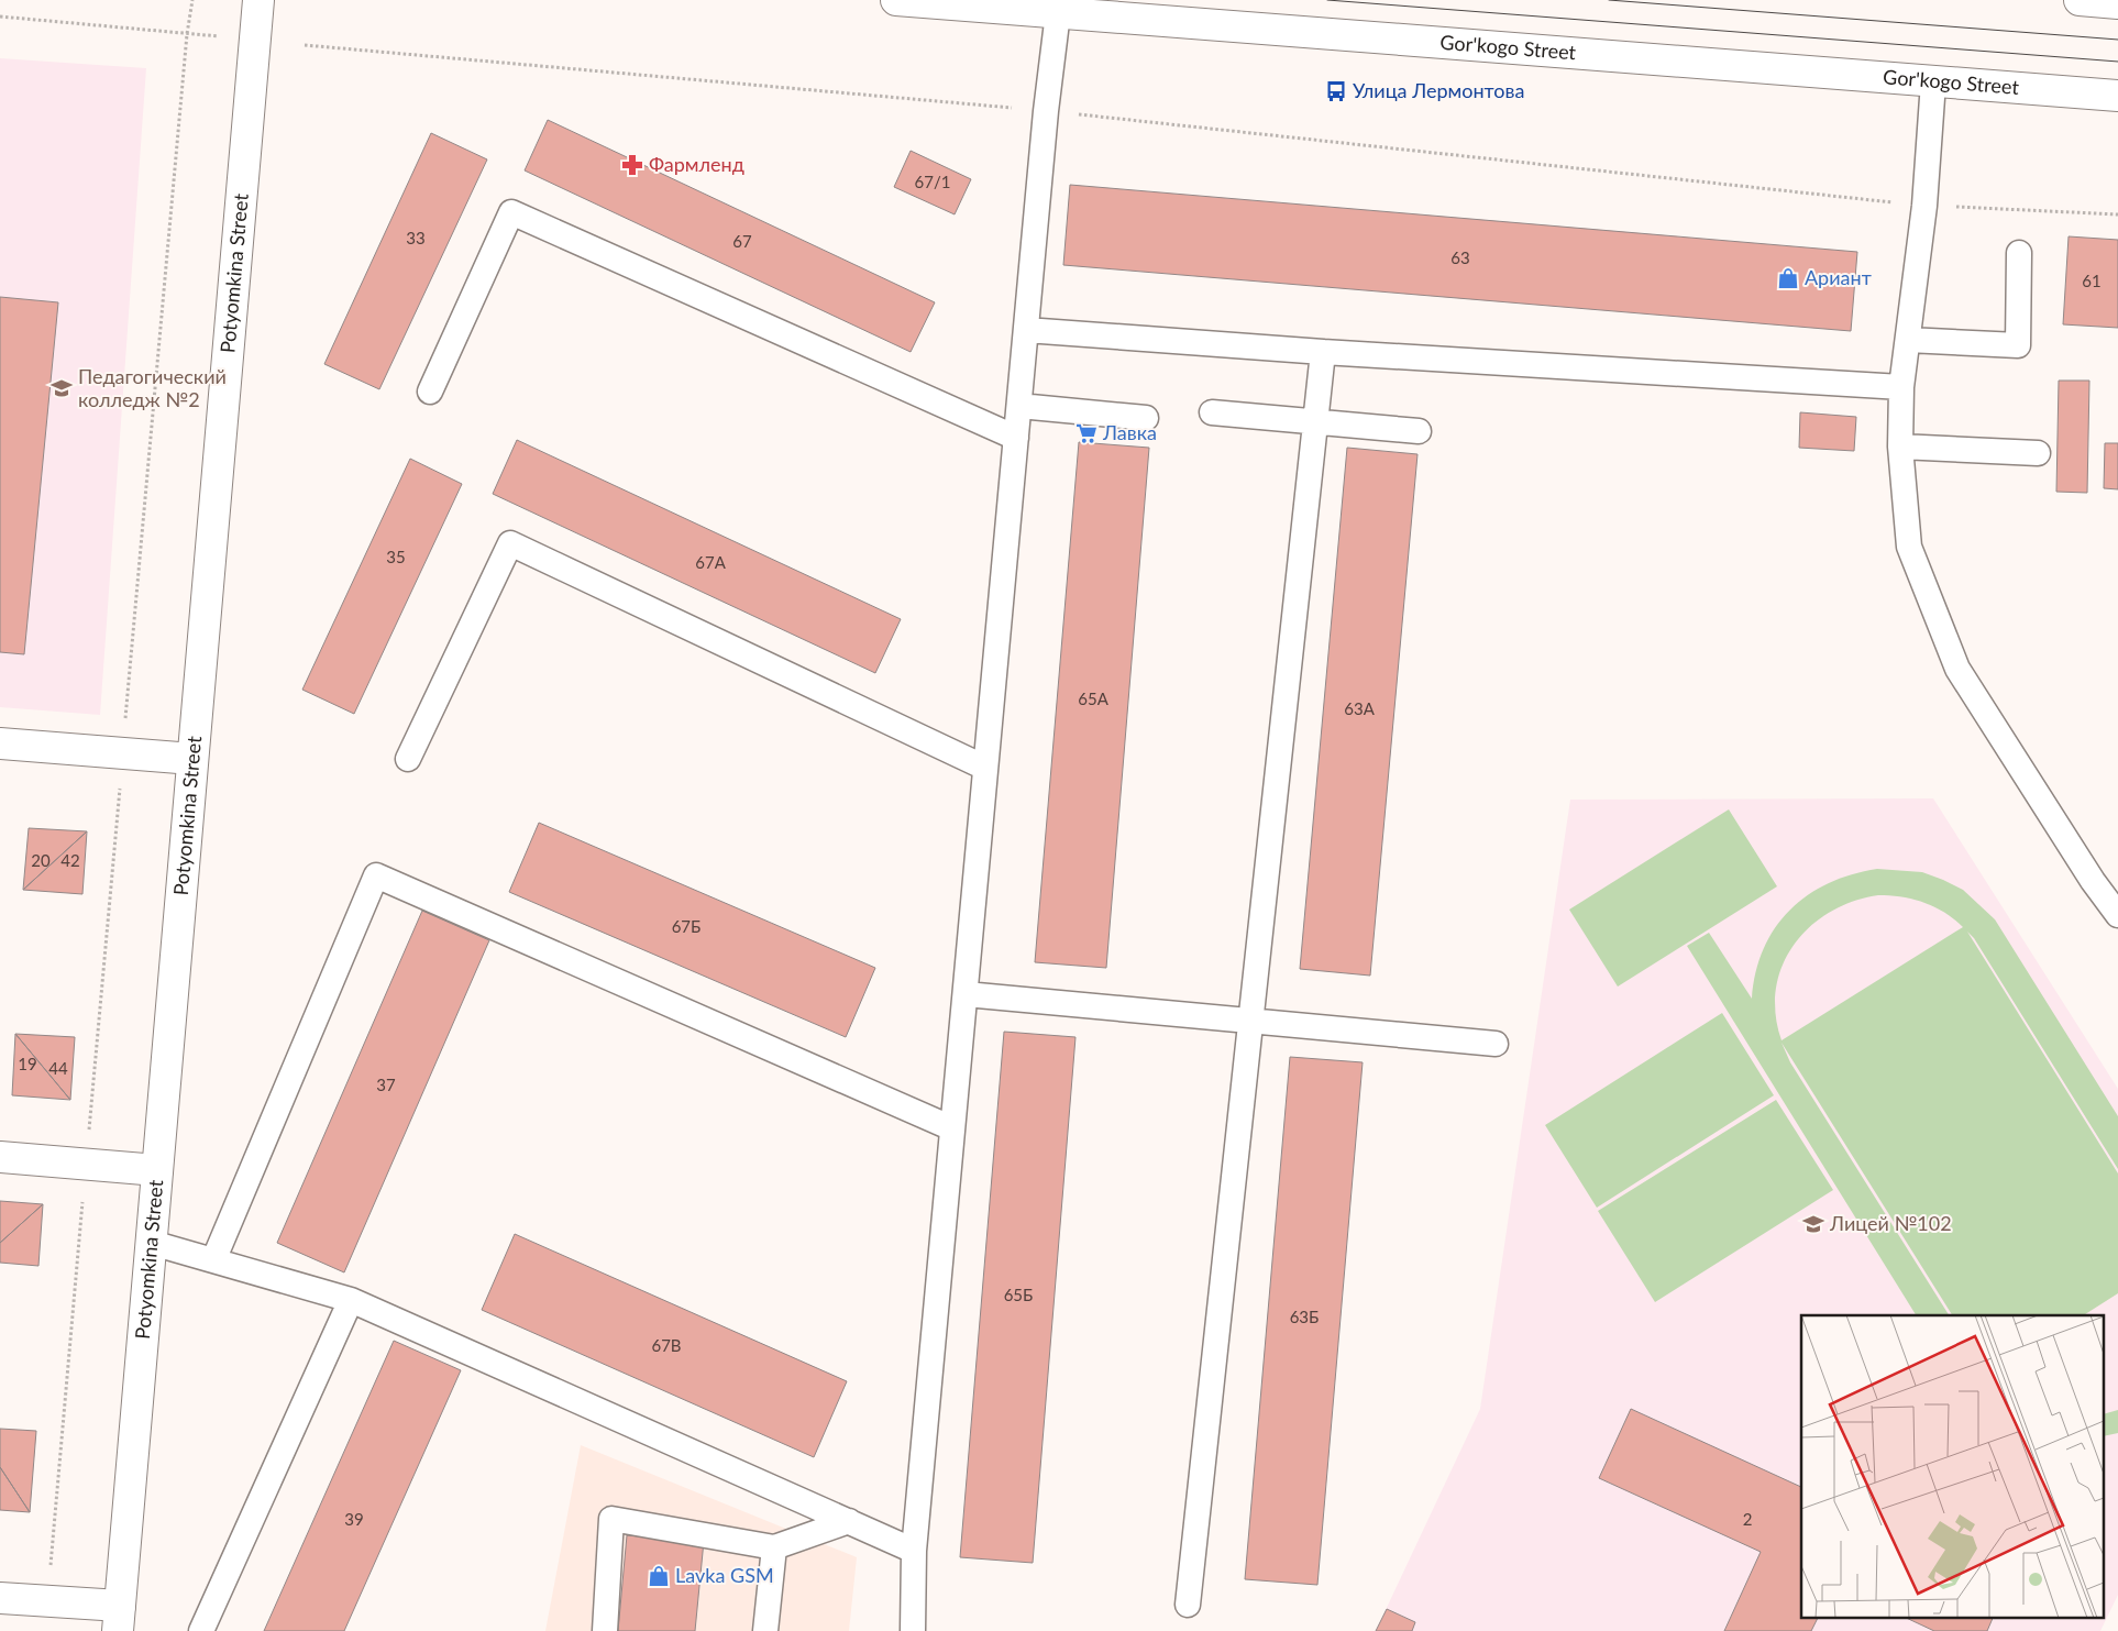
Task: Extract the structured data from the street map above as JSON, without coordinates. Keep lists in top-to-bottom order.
{
  "streets": {
    "street": ["Gor'kogo Street", "Potyomkina Street"]
  },
  "places": {
    "bus stop": ["Улица Лермонтова"],
    "pharmacy": ["Фармленд"],
    "shop": ["Ариант", "Lavka GSM"],
    "school or university": ["Педагогический колледж №2", "Лицей №102"],
    "supermarket": ["Лавка"]
  },
  "house_numbers": [
    "67/1",
    "33",
    "67",
    "63",
    "61",
    "35",
    "67А",
    "65А",
    "63А",
    "20",
    "42",
    "67Б",
    "19",
    "44",
    "37",
    "65Б",
    "63Б",
    "67В",
    "39",
    "2"
  ]
}
